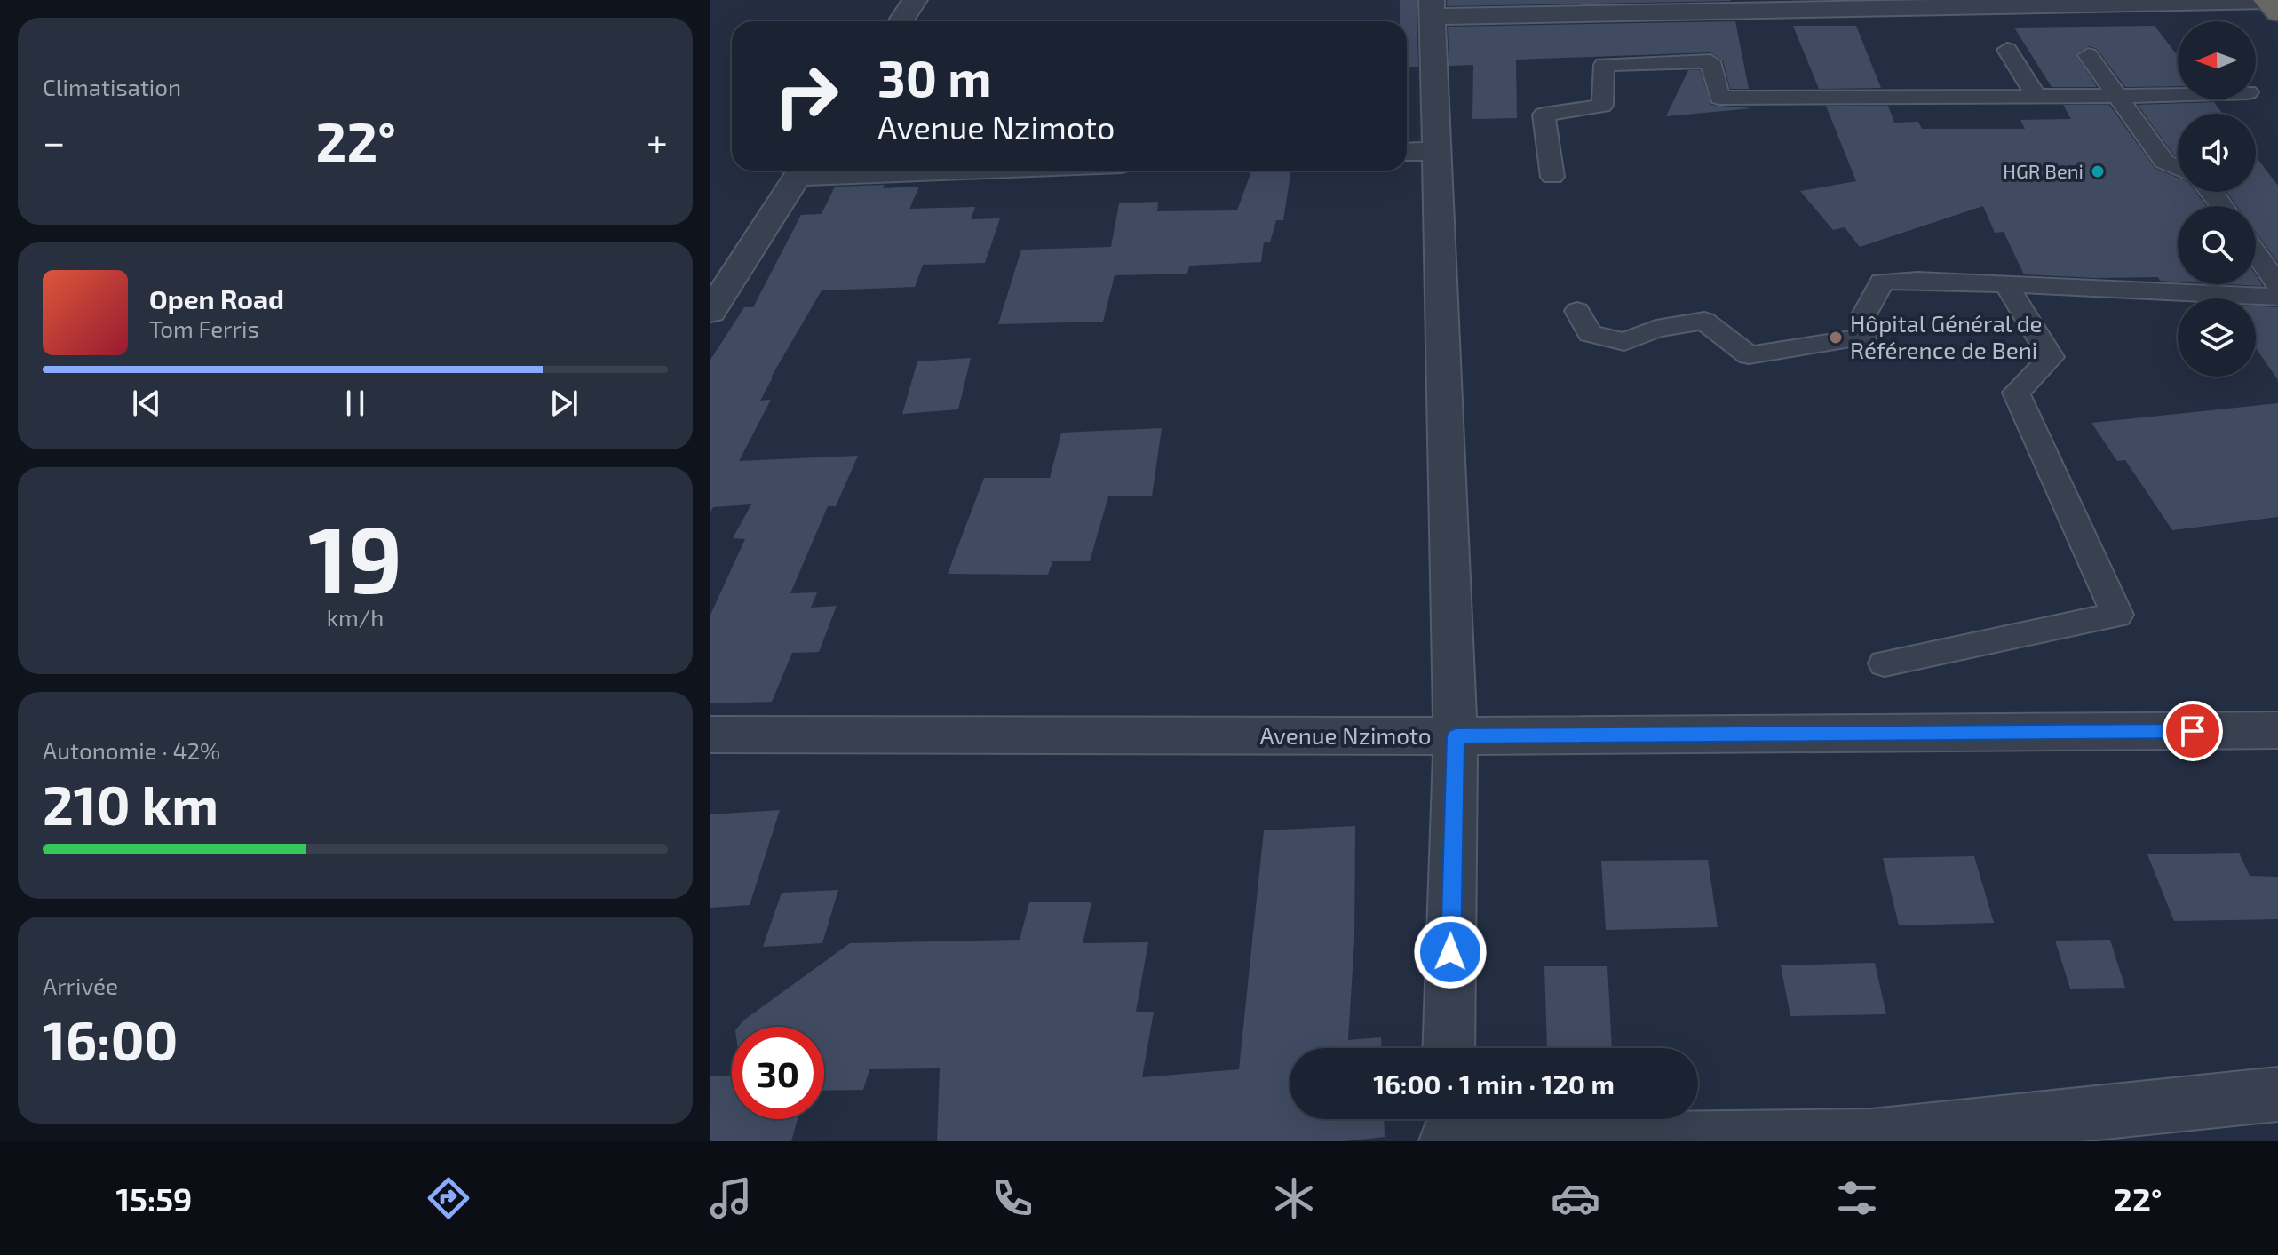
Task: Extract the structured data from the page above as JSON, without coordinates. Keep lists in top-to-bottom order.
{
  "streets": {
    "street": ["Avenue Nzimoto"]
  },
  "places": ["HGR Beni", "Hôpital Général de Référence de Beni"],
  "north": "left",
  "page": {
    "tile": [
      "Climatisation",
      ["19", "km/h"],
      ["Autonomie · 42%", "210 km"],
      ["Arrivée", "16:00"]
    ],
    "turn": ["30 m", "Avenue Nzimoto"],
    "heat": ["−", "22°", "+"],
    "song": ["Open Road", "Tom Ferris"],
    "limit": "30",
    "trip": "16:00 · 1 min · 120 m",
    "tabs": ["15:59", "22°"]
  }
}
